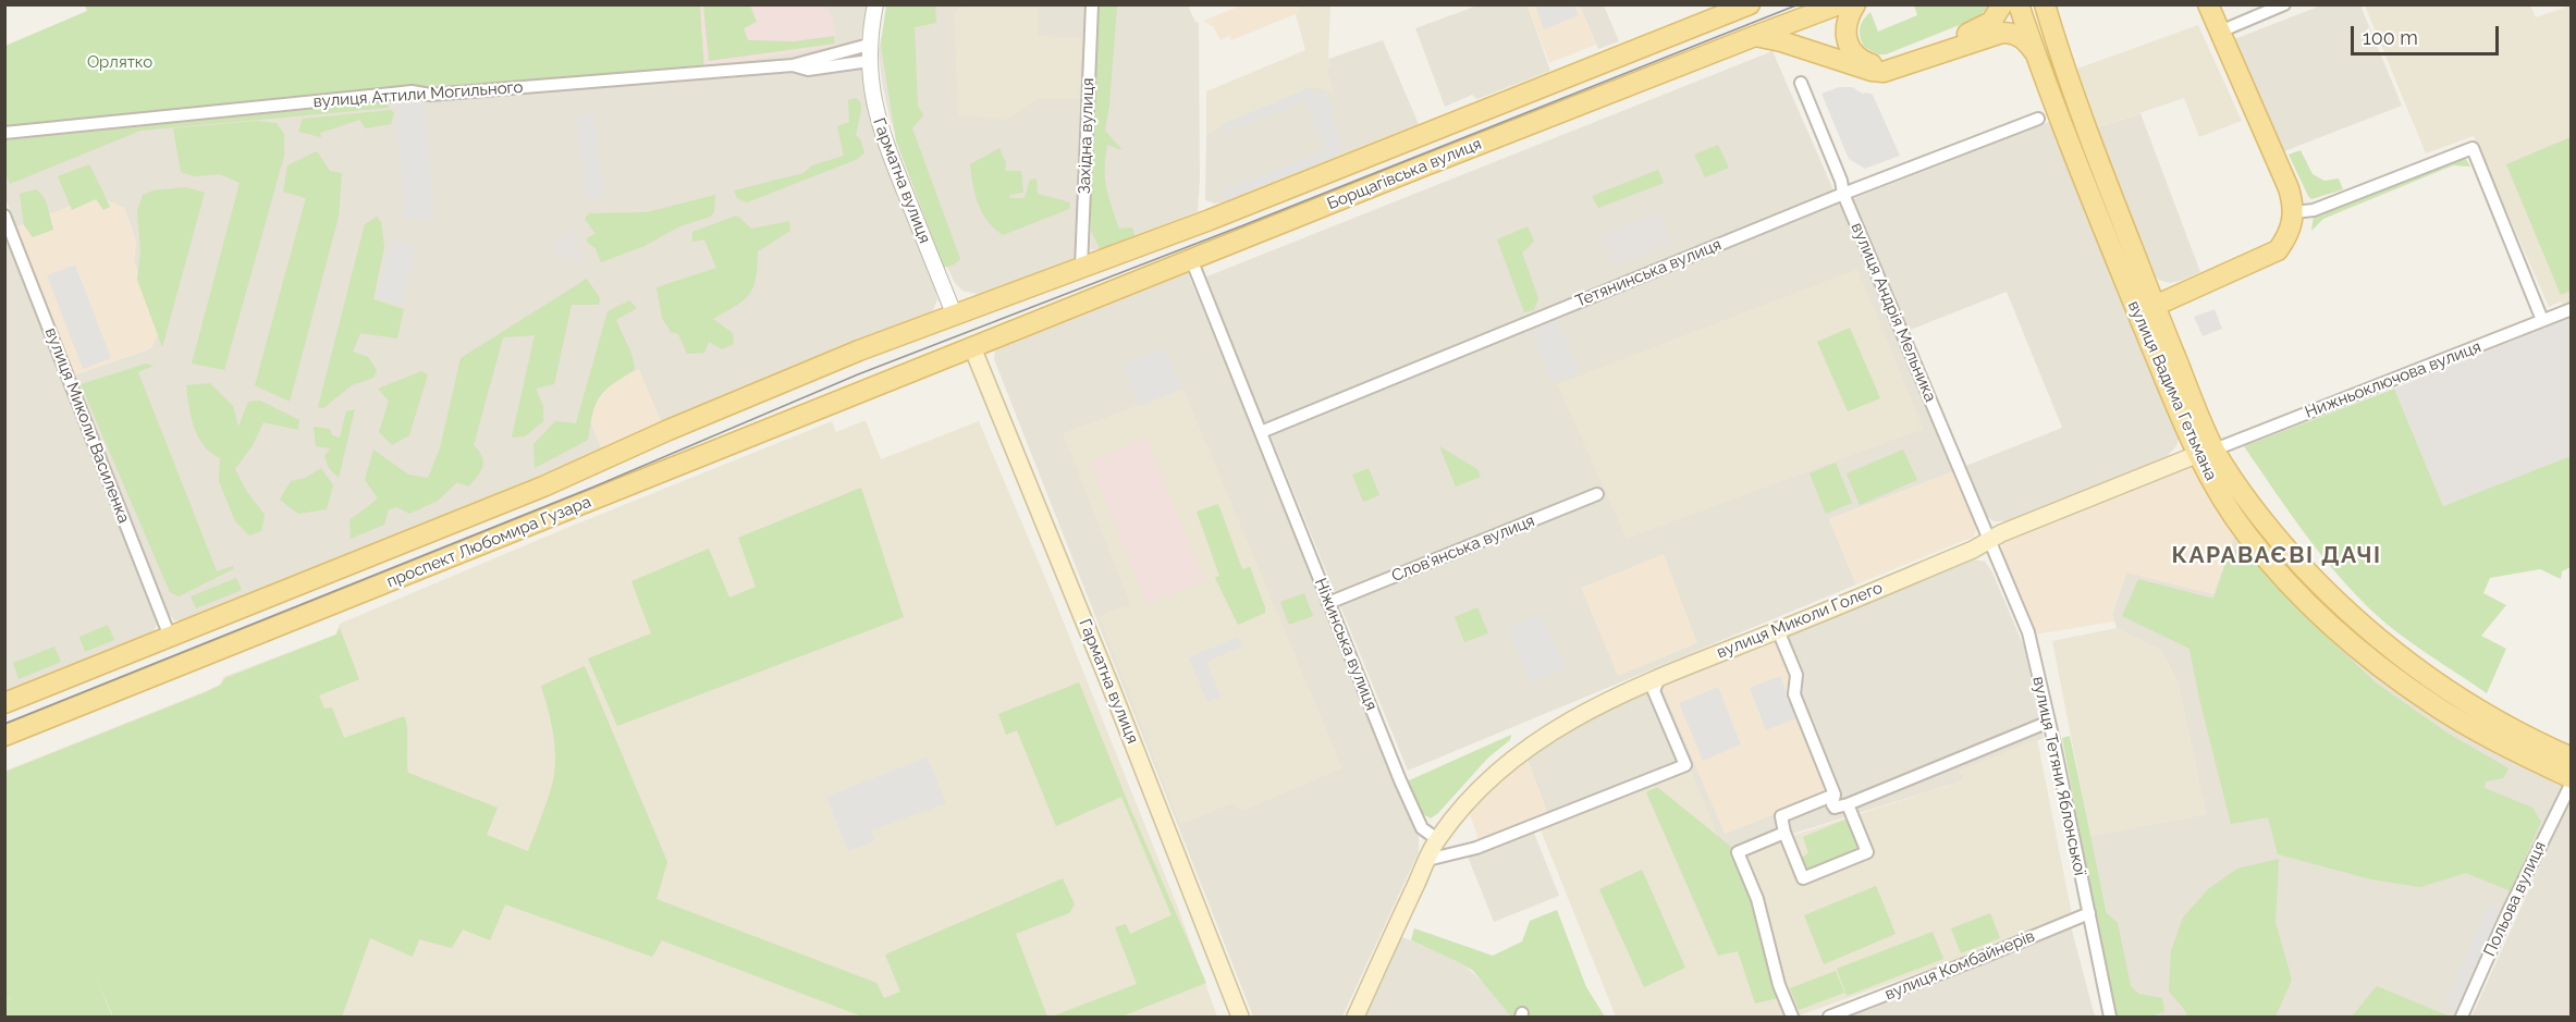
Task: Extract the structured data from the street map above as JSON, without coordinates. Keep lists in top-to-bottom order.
{
  "streets": {
    "main road": [
      "Борщагівська вулиця",
      "Гарматна вулиця",
      "вулиця Вадима Гетьмана",
      "проспект Любомира Гузара",
      "вулиця Миколи Голего"
    ],
    "street": [
      "вулиця Аттили Могильного",
      "Західна вулиця",
      "Тетянинська вулиця",
      "вулиця Андрія Мельника",
      "Нижньоключова вулиця",
      "вулиця Миколи Василенка",
      "Слов'янська вулиця",
      "Ніжинська вулиця",
      "вулиця Тетяни Яблонської",
      "Польова вулиця",
      "вулиця Комбайнерів"
    ]
  },
  "crossings": [
    ["вулиця Аттили Могильного", "Гарматна вулиця"],
    ["Західна вулиця", "Борщагівська вулиця"],
    ["Борщагівська вулиця", "Гарматна вулиця"],
    ["Борщагівська вулиця", "проспект Любомира Гузара"],
    ["Борщагівська вулиця", "Ніжинська вулиця"],
    ["Гарматна вулиця", "проспект Любомира Гузара"],
    ["Тетянинська вулиця", "вулиця Андрія Мельника"],
    ["Тетянинська вулиця", "Ніжинська вулиця"],
    ["вулиця Андрія Мельника", "вулиця Миколи Голего"],
    ["вулиця Андрія Мельника", "вулиця Тетяни Яблонської"],
    ["Нижньоключова вулиця", "вулиця Вадима Гетьмана"],
    ["Нижньоключова вулиця", "вулиця Миколи Голего"],
    ["вулиця Вадима Гетьмана", "вулиця Миколи Голего"],
    ["вулиця Вадима Гетьмана", "Польова вулиця"],
    ["вулиця Миколи Василенка", "проспект Любомира Гузара"],
    ["Слов'янська вулиця", "Ніжинська вулиця"],
    ["вулиця Миколи Голего", "Ніжинська вулиця"],
    ["вулиця Миколи Голего", "вулиця Тетяни Яблонської"],
    ["вулиця Тетяни Яблонської", "вулиця Комбайнерів"]
  ],
  "districts": ["КАРАВАЄВІ ДАЧІ"],
  "parks": ["Орлятко"],
  "scale_bar": "100 m"
}
